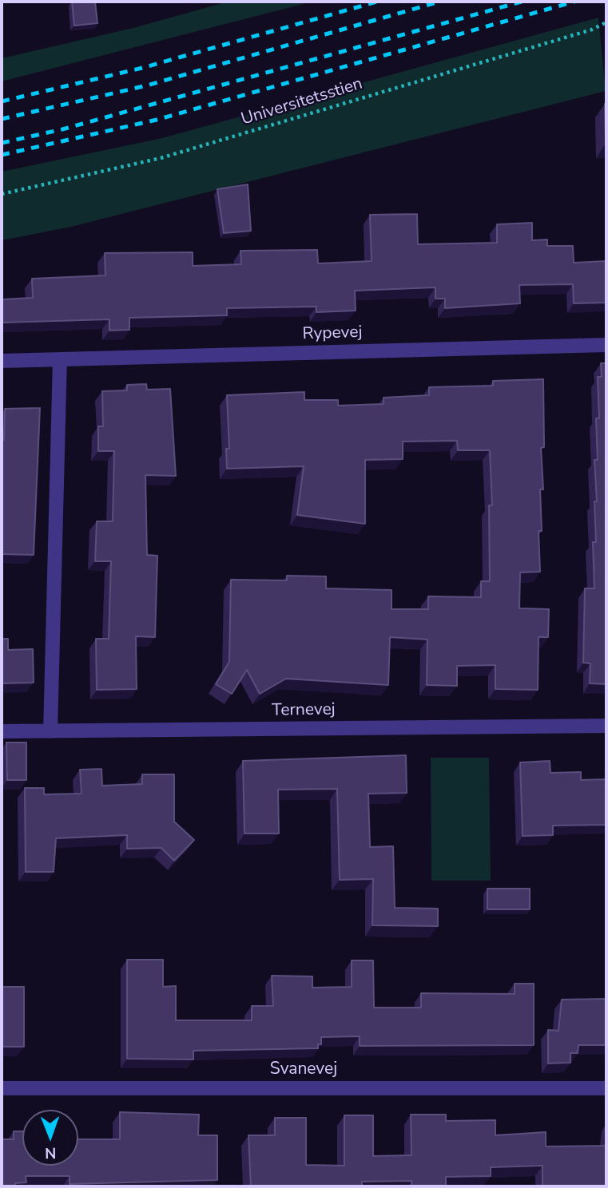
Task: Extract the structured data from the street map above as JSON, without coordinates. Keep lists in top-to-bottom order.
{
  "streets": {
    "street": ["Rypevej", "Ternevej", "Svanevej"],
    "path": ["Universitetsstien"]
  },
  "north": "bottom"
}
